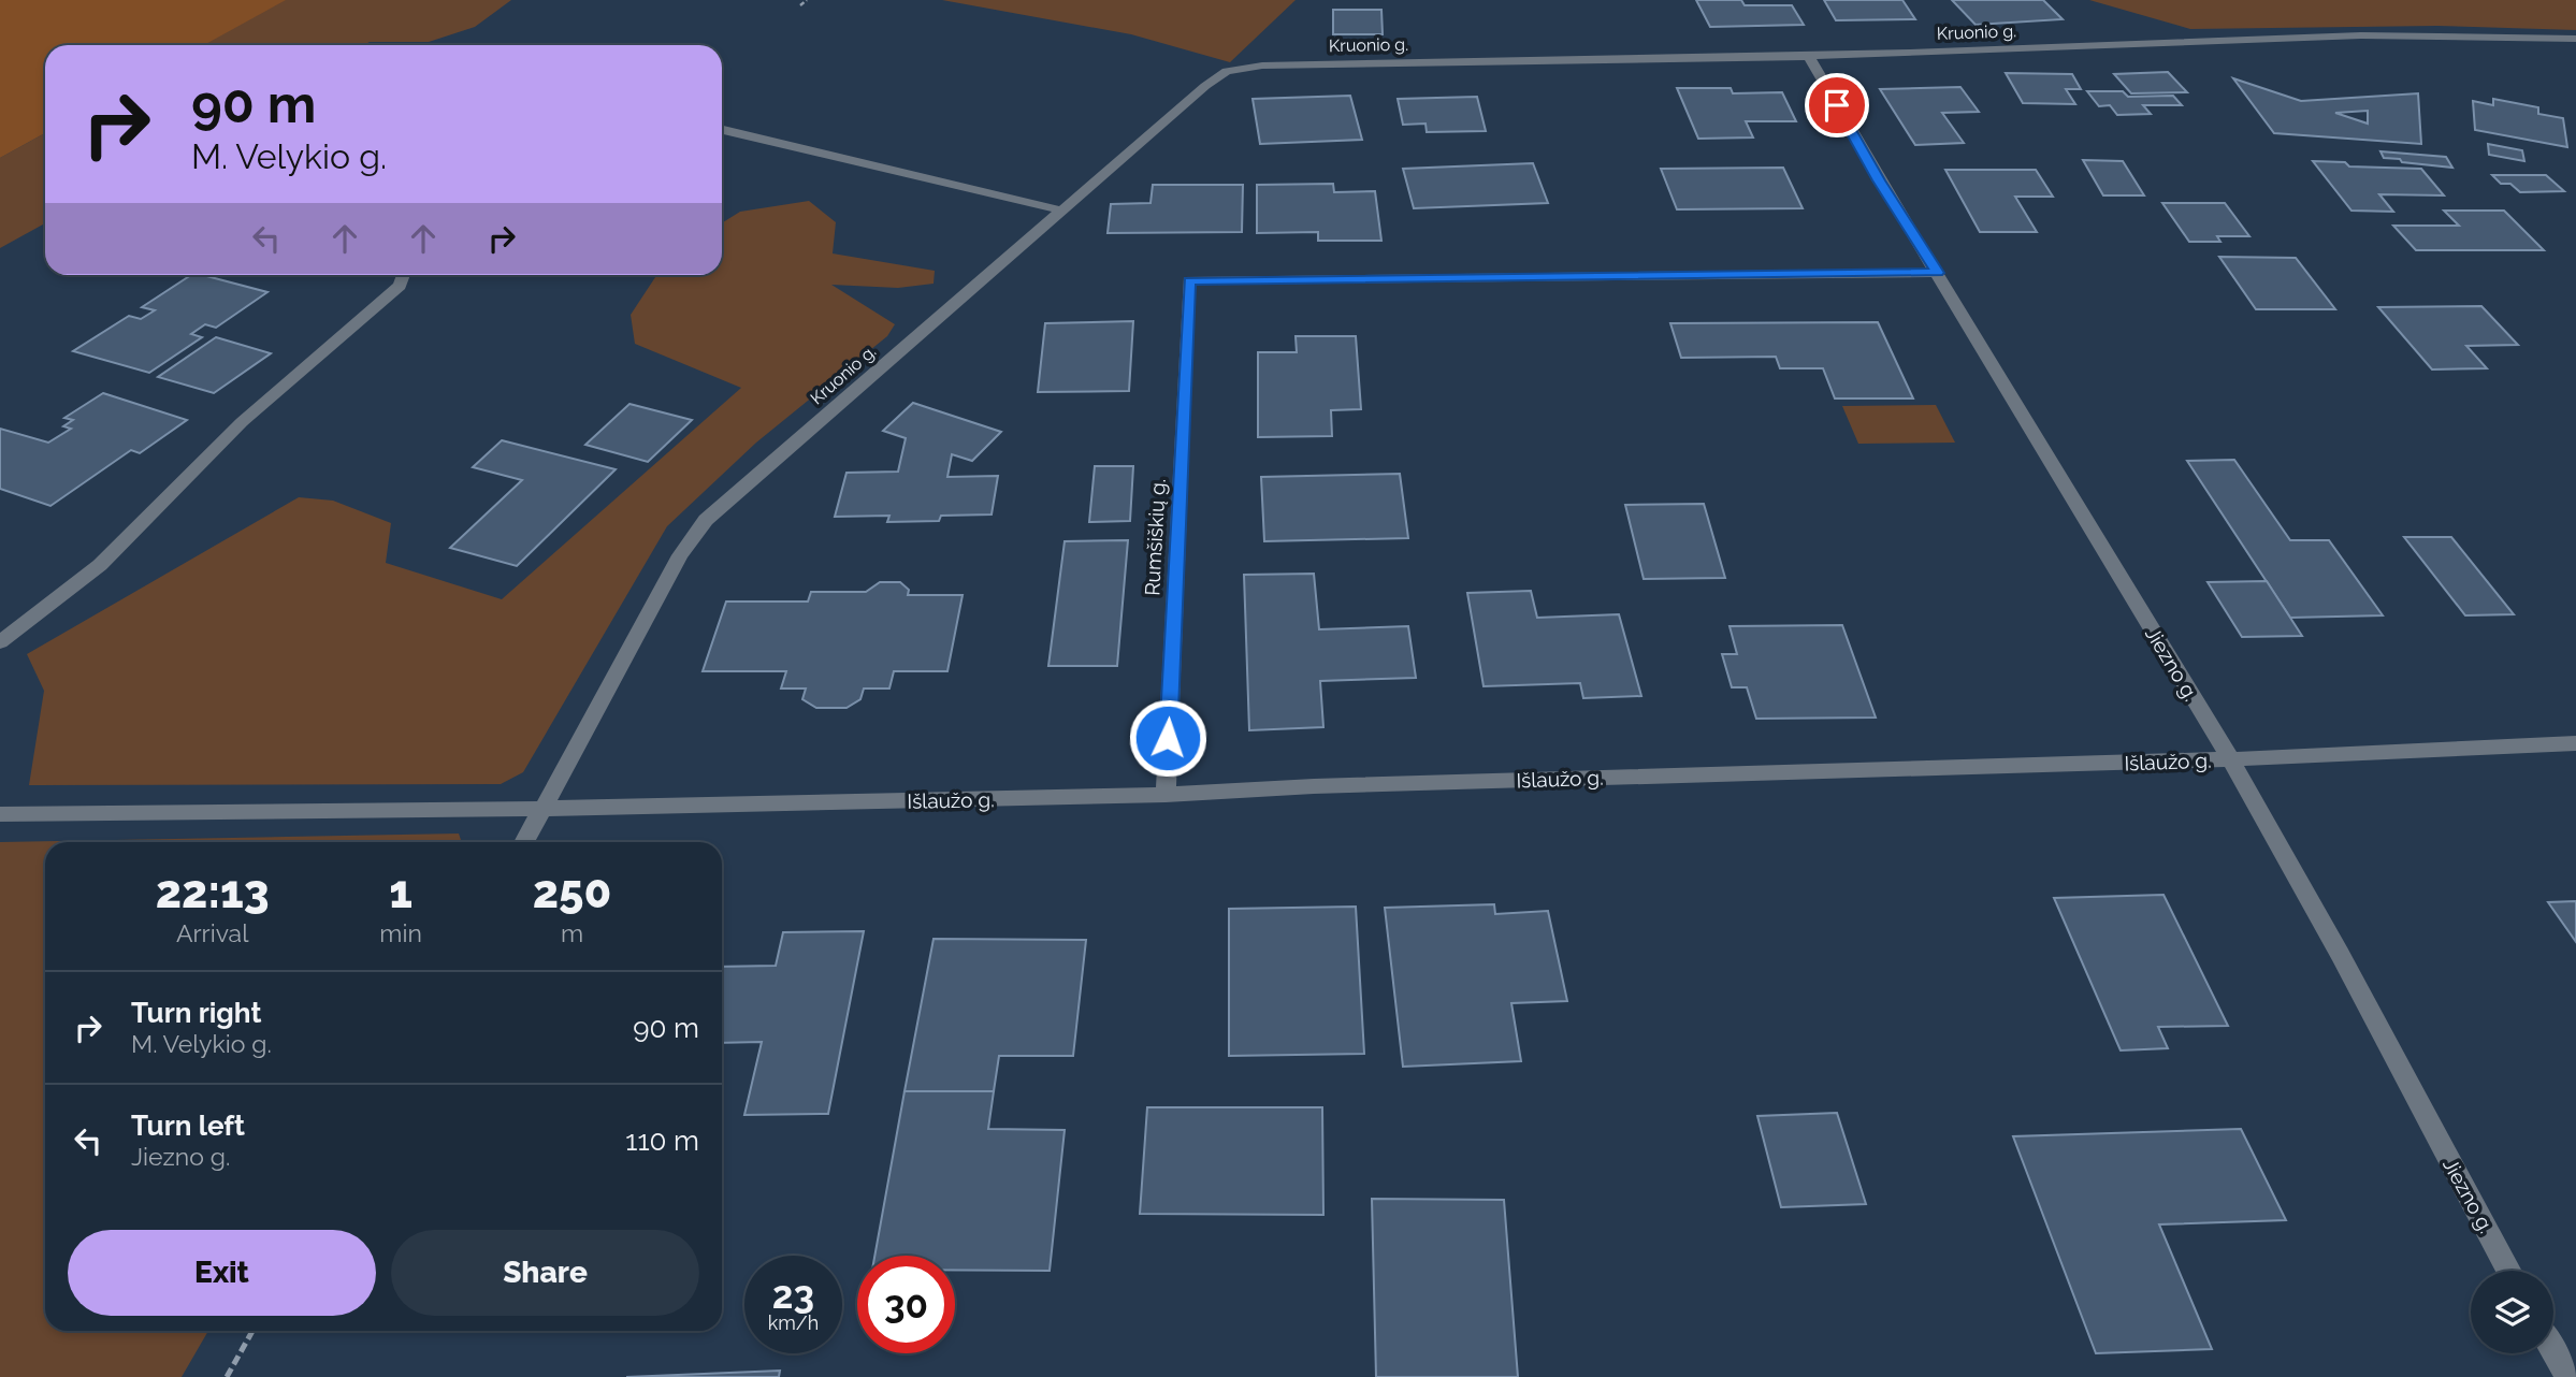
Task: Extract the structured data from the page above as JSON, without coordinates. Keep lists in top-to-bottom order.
{
  "streets": {
    "street": [
      "Kruonio g.",
      "Rumšiškių g.",
      "Jiezno g.",
      "Išlaužo g."
    ]
  },
  "crossings": [
    ["Kruonio g.", "Jiezno g."],
    ["Kruonio g.", "Išlaužo g."],
    ["Rumšiškių g.", "Jiezno g."],
    ["Rumšiškių g.", "Išlaužo g."],
    ["Jiezno g.", "Išlaužo g."]
  ],
  "page": {
    "turn": ["90 m", "M. Velykio g."],
    "eta": [
      "22:13",
      "Arrival",
      "1",
      "min",
      "250",
      "m"
    ],
    "list": [
      {
        "name": "Turn right",
        "note": "M. Velykio g.",
        "value": "90 m"
      },
      {
        "name": "Turn left",
        "note": "Jiezno g.",
        "value": "110 m"
      }
    ],
    "buttons": ["Exit", "Share"],
    "speed": "23 km/h",
    "limit": "30"
  }
}
